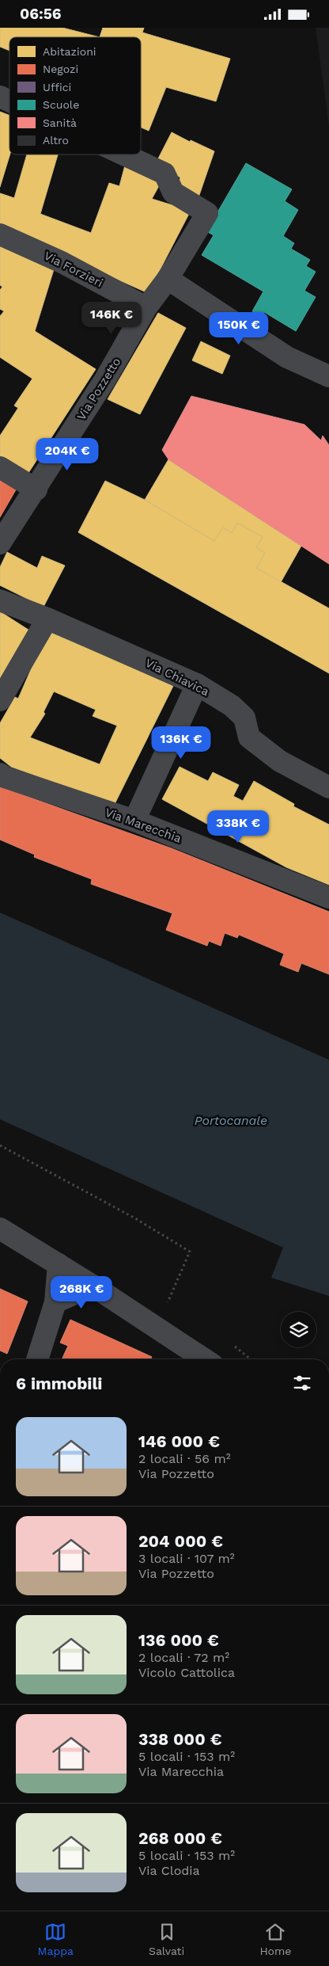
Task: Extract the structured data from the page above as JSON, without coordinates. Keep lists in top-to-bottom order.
{
  "streets": {
    "street": [
      "Via Forzieri",
      "Via Pozzetto",
      "Via Chiavica",
      "Via Marecchia"
    ]
  },
  "crossings": [
    ["Via Forzieri", "Via Pozzetto"]
  ],
  "water": ["Portocanale"],
  "legend": [
    "Abitazioni",
    "Negozi",
    "Uffici",
    "Scuole",
    "Sanità",
    "Altro"
  ],
  "page": {
    "status": "06:56",
    "price": [
      "146K €",
      "150K €",
      "204K €",
      "136K €",
      "338K €",
      "268K €"
    ],
    "heading": "6 immobili",
    "list": [
      {
        "name": "146 000 €",
        "note": "2 locali · 56 m² · Via Pozzetto"
      },
      {
        "name": "204 000 €",
        "note": "3 locali · 107 m² · Via Pozzetto"
      },
      {
        "name": "136 000 €",
        "note": "2 locali · 72 m² · Vicolo Cattolica"
      },
      {
        "name": "338 000 €",
        "note": "5 locali · 153 m² · Via Marecchia"
      },
      {
        "name": "268 000 €",
        "note": "5 locali · 153 m² · Via Clodia"
      }
    ],
    "tabs": ["Mappa", "Salvati", "Home"]
  }
}
